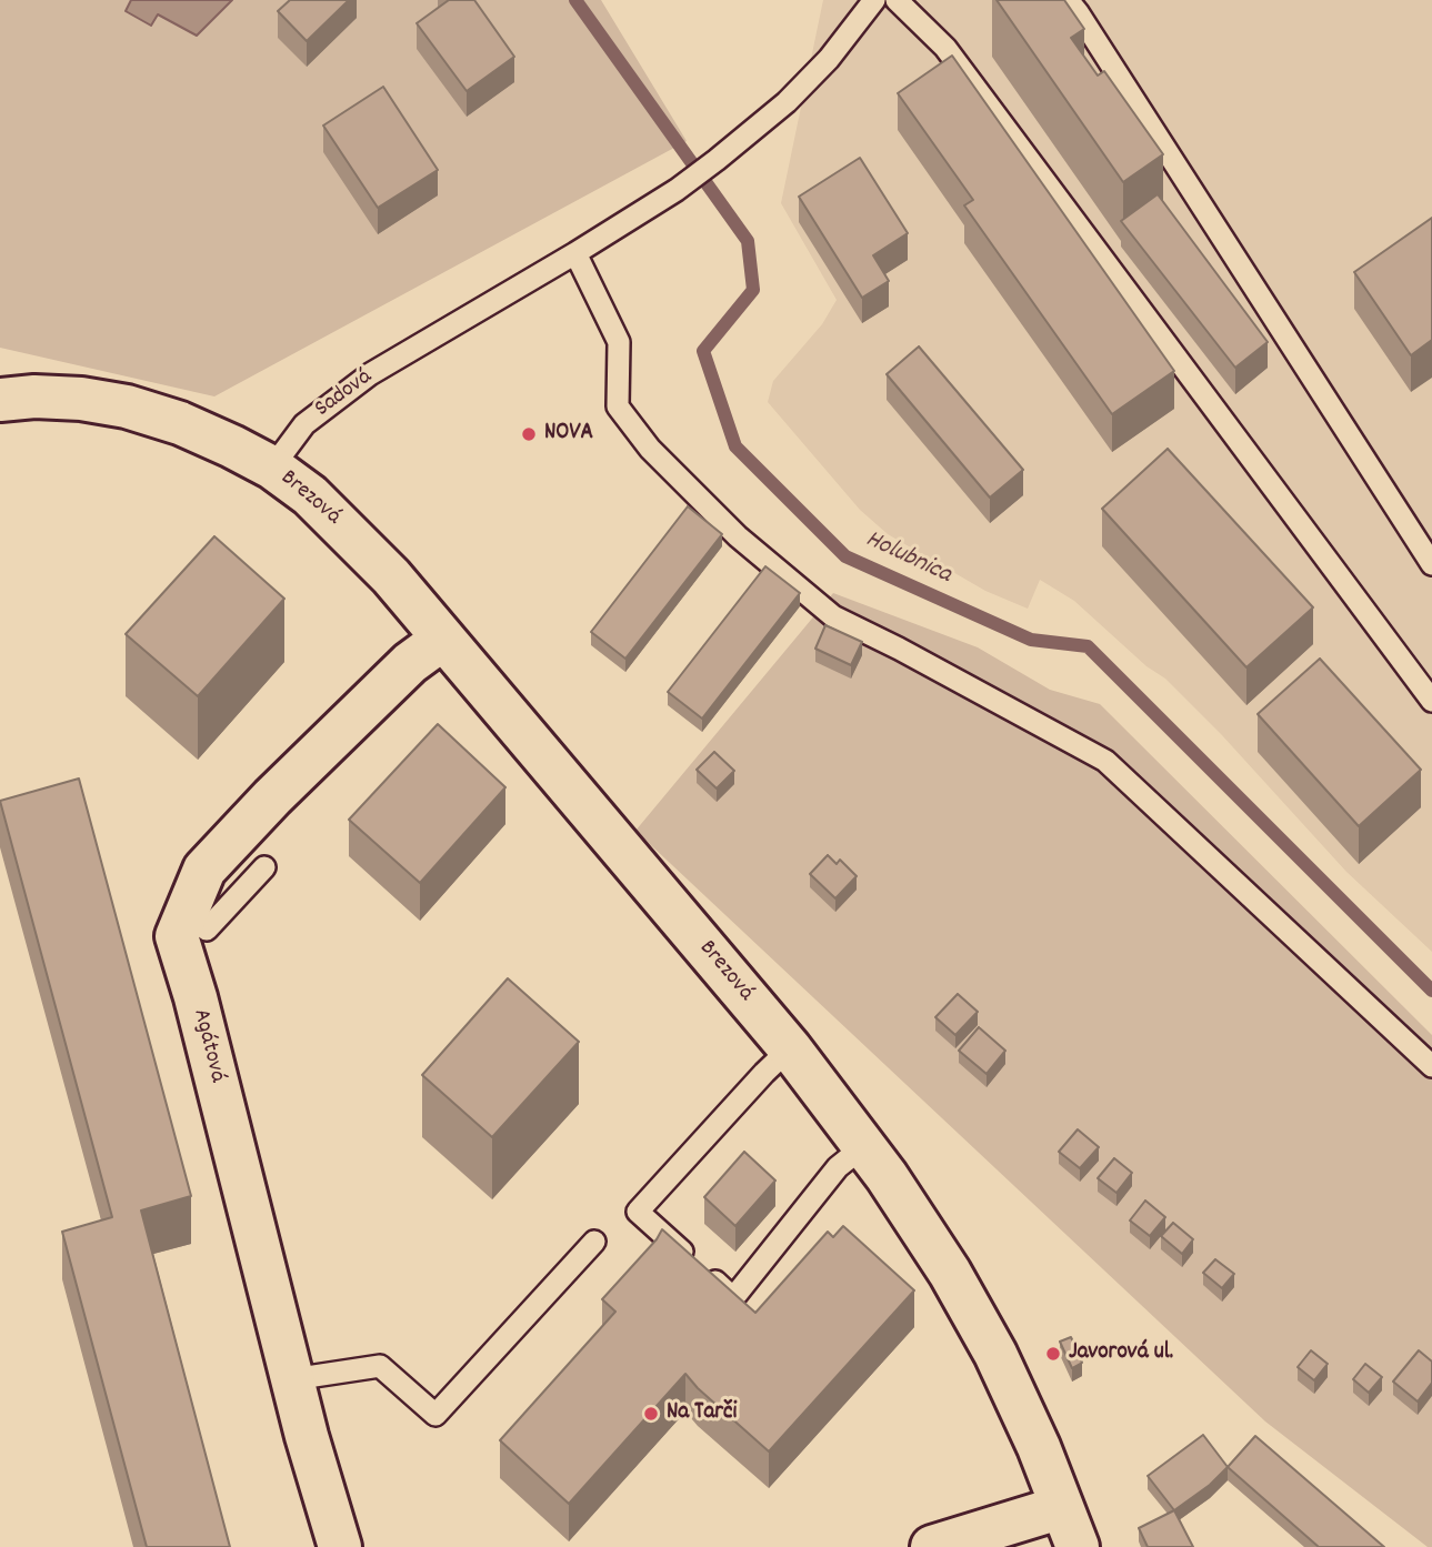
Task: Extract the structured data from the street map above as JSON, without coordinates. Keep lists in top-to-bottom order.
{
  "streets": {
    "street": ["Brezová", "Agátová"],
    "lane": ["Sadová"]
  },
  "crossings": [
    ["Sadová", "Brezová"],
    ["Brezová", "Agátová"]
  ],
  "water": ["Holubnica"],
  "places": ["NOVA", "Javorová ul.", "Na Tarči"]
}
